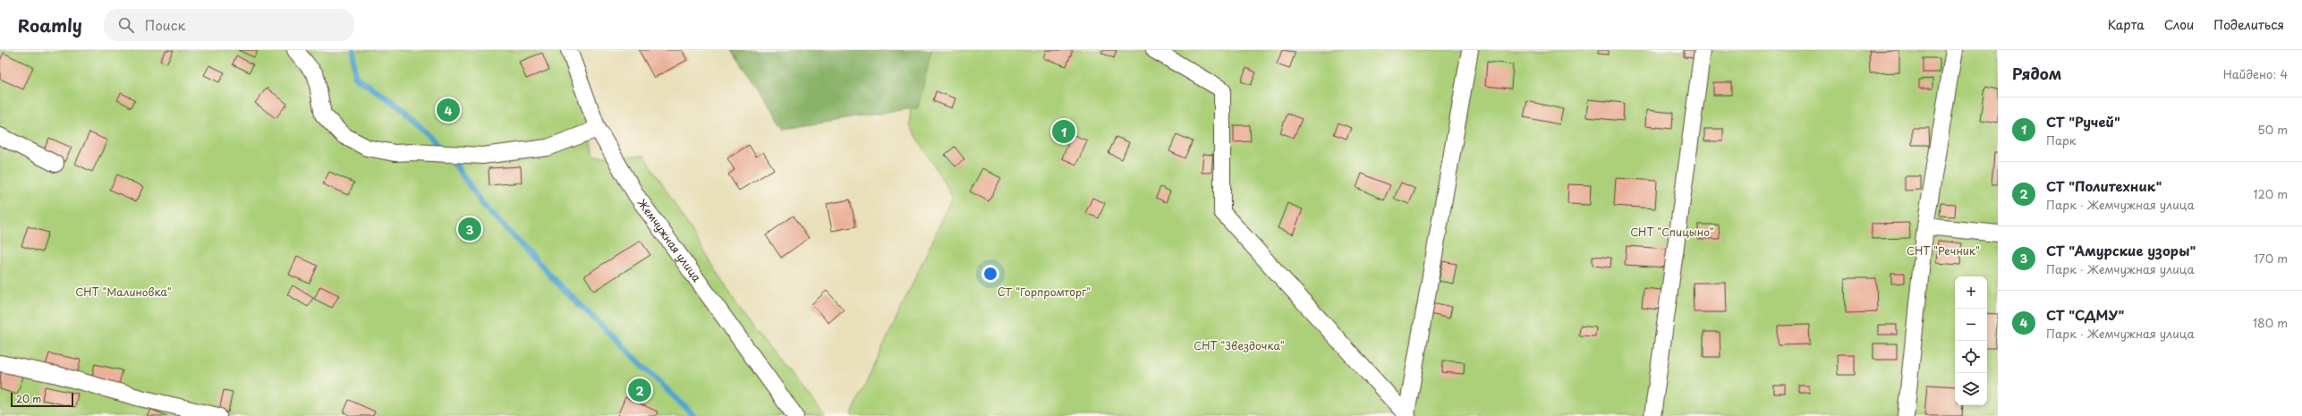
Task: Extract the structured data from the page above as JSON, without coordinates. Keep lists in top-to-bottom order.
{
  "streets": {
    "street": ["Жемчужная улица"]
  },
  "parks": [
    "СНТ \"Спицыно\"",
    "СНТ \"Речник\"",
    "СНТ \"Малиновка\"",
    "СТ \"Горпромторг\"",
    "СНТ \"Звездочка\""
  ],
  "scale_bar": "20 m",
  "page": {
    "header": "Roamly",
    "search": "Поиск",
    "nav": ["Карта", "Слои", "Поделиться"],
    "heading": ["Рядом", "Найдено: 4"],
    "pins": [
      "4",
      "1",
      "3",
      "2"
    ],
    "list": [
      {
        "mark": "1",
        "name": "СТ \"Ручей\"",
        "note": "Парк",
        "value": "50 m"
      },
      {
        "mark": "2",
        "name": "СТ \"Политехник\"",
        "note": "Парк · Жемчужная улица",
        "value": "120 m"
      },
      {
        "mark": "3",
        "name": "СТ \"Амурские узоры\"",
        "note": "Парк · Жемчужная улица",
        "value": "170 m"
      },
      {
        "mark": "4",
        "name": "СТ \"СДМУ\"",
        "note": "Парк · Жемчужная улица",
        "value": "180 m"
      }
    ],
    "map_buttons": ["+", "−"],
    "scale": "20 m"
  }
}
